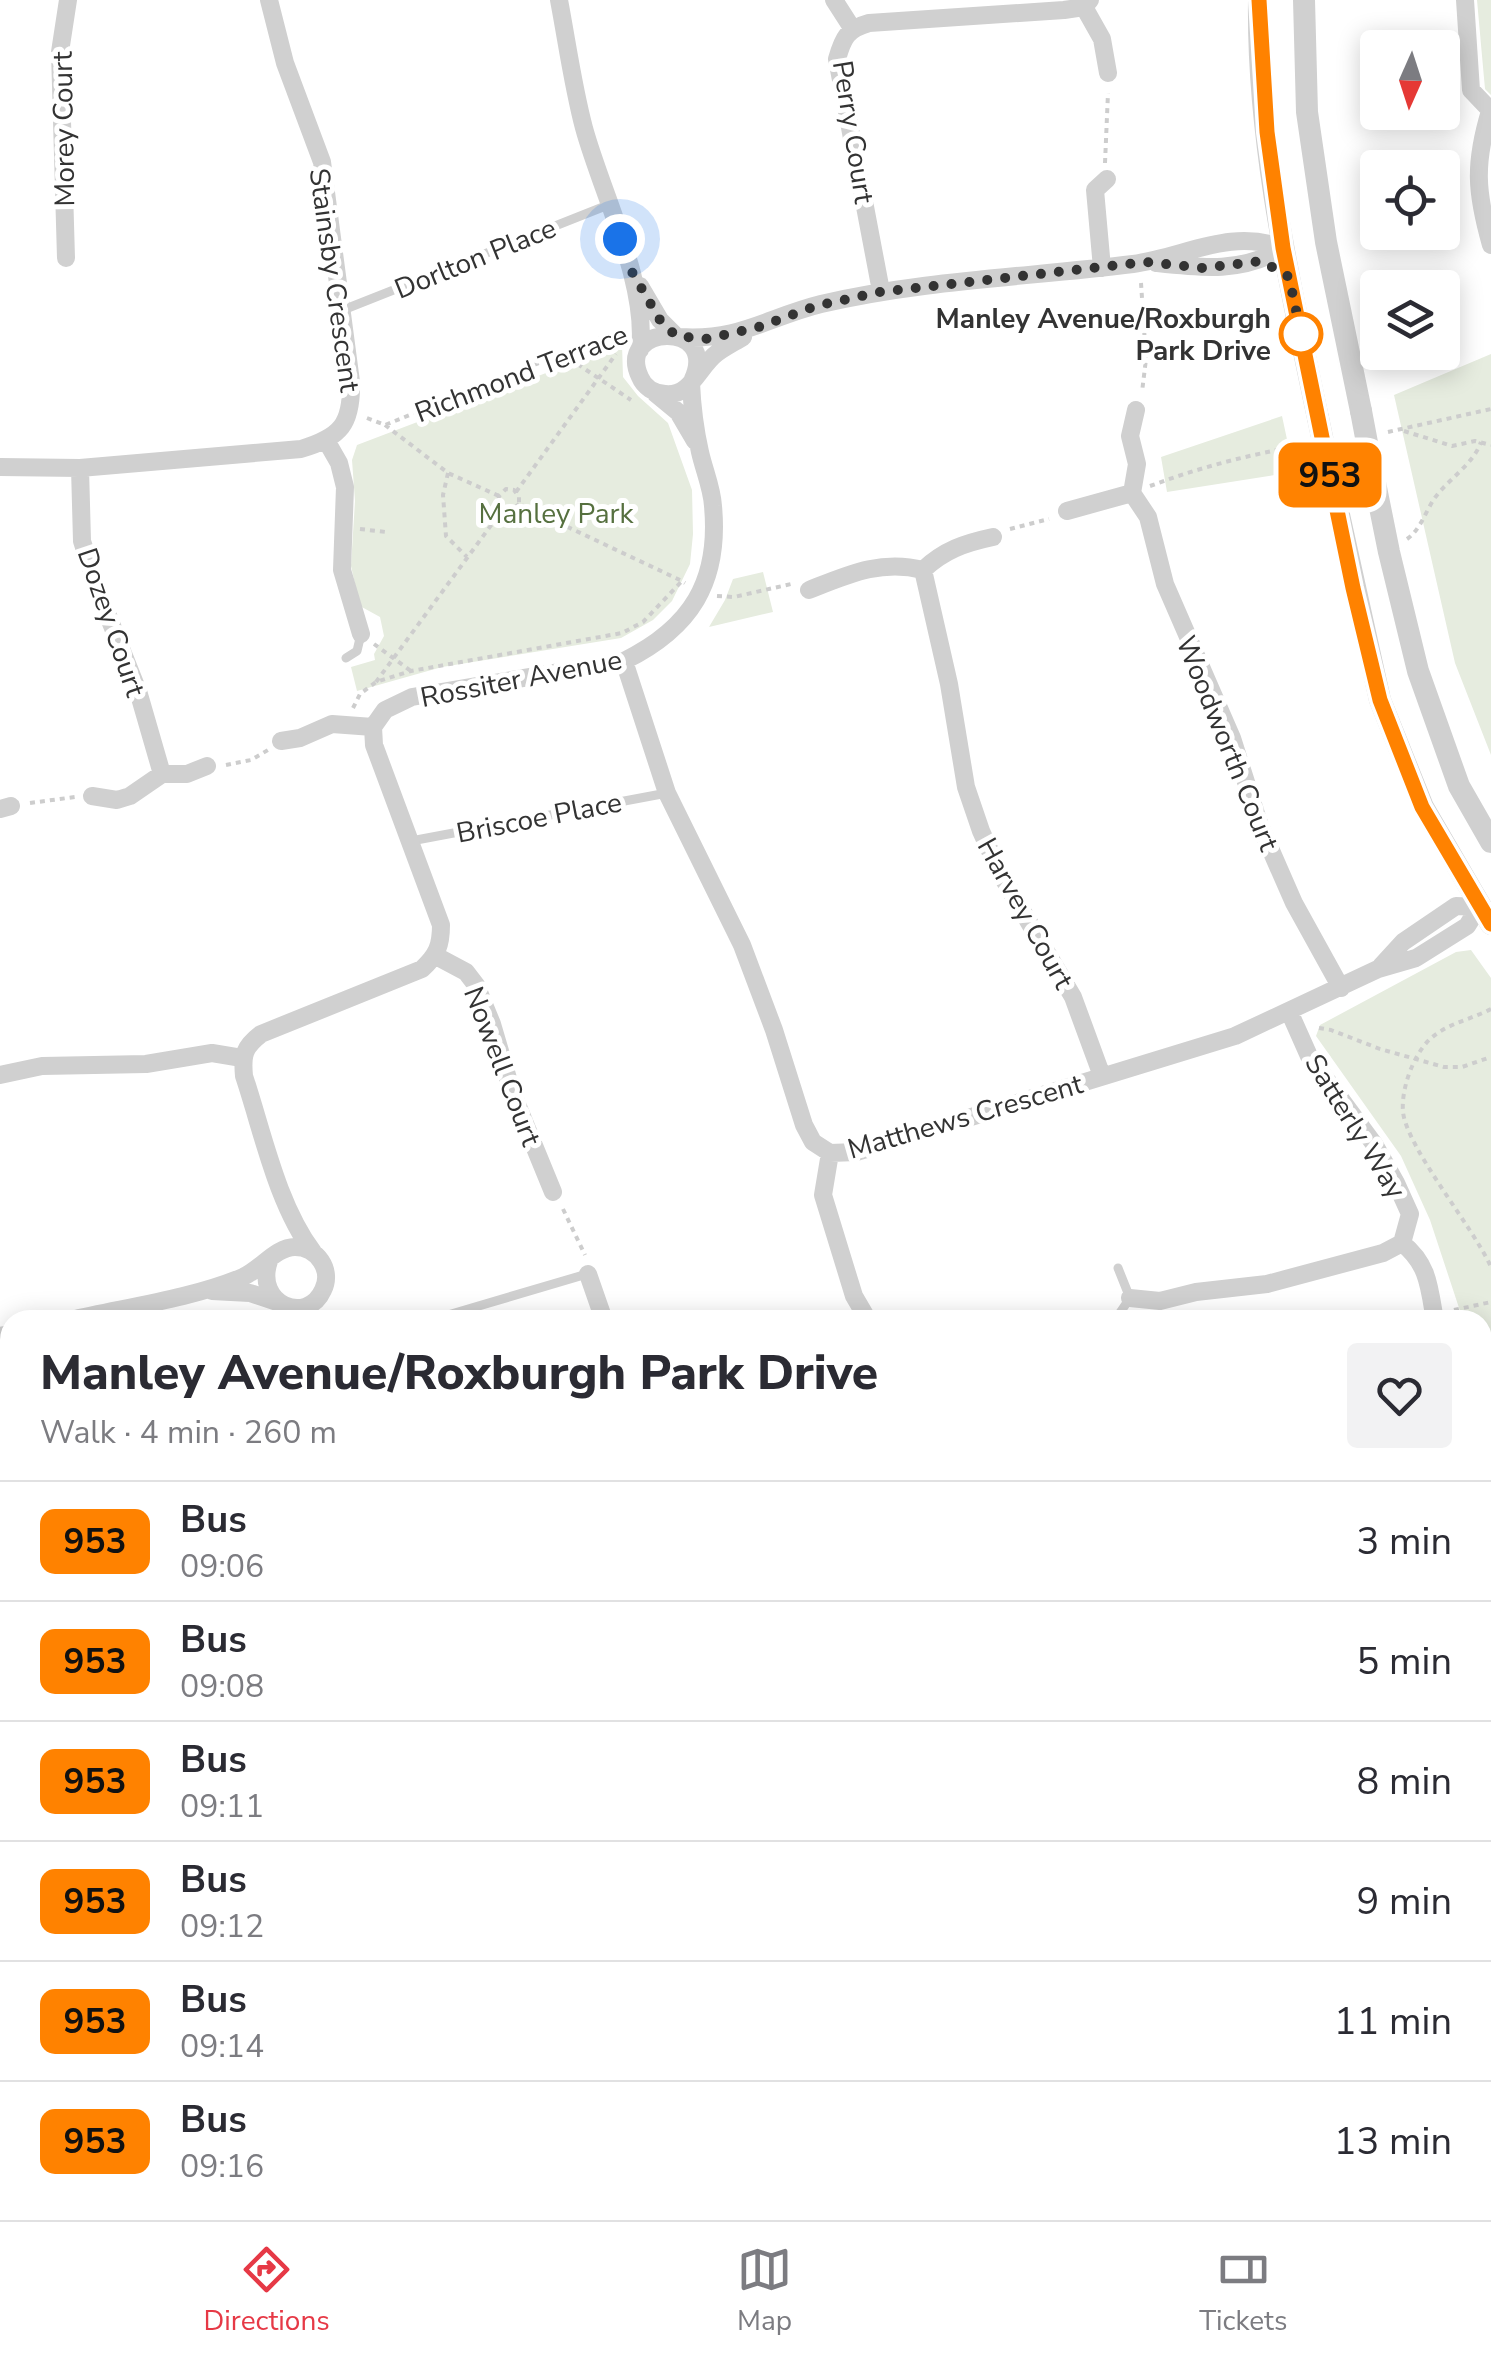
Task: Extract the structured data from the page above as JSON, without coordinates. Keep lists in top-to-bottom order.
{
  "streets": {
    "street": [
      "Morey Court",
      "Perry Court",
      "Stainsby Crescent",
      "Dozey Court",
      "Rossiter Avenue",
      "Woodworth Court",
      "Harvey Court",
      "Nowell Court",
      "Matthews Crescent",
      "Satterly Way"
    ],
    "lane": ["Dorlton Place", "Briscoe Place"],
    "path": ["Richmond Terrace"]
  },
  "crossings": [
    ["Dorlton Place", "Stainsby Crescent"],
    ["Stainsby Crescent", "Richmond Terrace"],
    ["Richmond Terrace", "Rossiter Avenue"],
    ["Rossiter Avenue", "Matthews Crescent"],
    ["Woodworth Court", "Matthews Crescent"],
    ["Briscoe Place", "Matthews Crescent"],
    ["Harvey Court", "Matthews Crescent"],
    ["Matthews Crescent", "Satterly Way"]
  ],
  "parks": ["Manley Park"],
  "places": ["Manley Avenue/Roxburgh Park Drive"],
  "lines": ["bus line 953"],
  "north": "bottom",
  "page": {
    "on_map": "953",
    "heading": ["Manley Avenue/Roxburgh Park Drive", "Walk · 4 min · 260 m"],
    "list": [
      {
        "mark": "953",
        "name": "Bus",
        "note": "09:06",
        "value": "3 min"
      },
      {
        "mark": "953",
        "name": "Bus",
        "note": "09:08",
        "value": "5 min"
      },
      {
        "mark": "953",
        "name": "Bus",
        "note": "09:11",
        "value": "8 min"
      },
      {
        "mark": "953",
        "name": "Bus",
        "note": "09:12",
        "value": "9 min"
      },
      {
        "mark": "953",
        "name": "Bus",
        "note": "09:14",
        "value": "11 min"
      },
      {
        "mark": "953",
        "name": "Bus",
        "note": "09:16",
        "value": "13 min"
      }
    ],
    "tabs": ["Directions", "Map", "Tickets"]
  }
}
